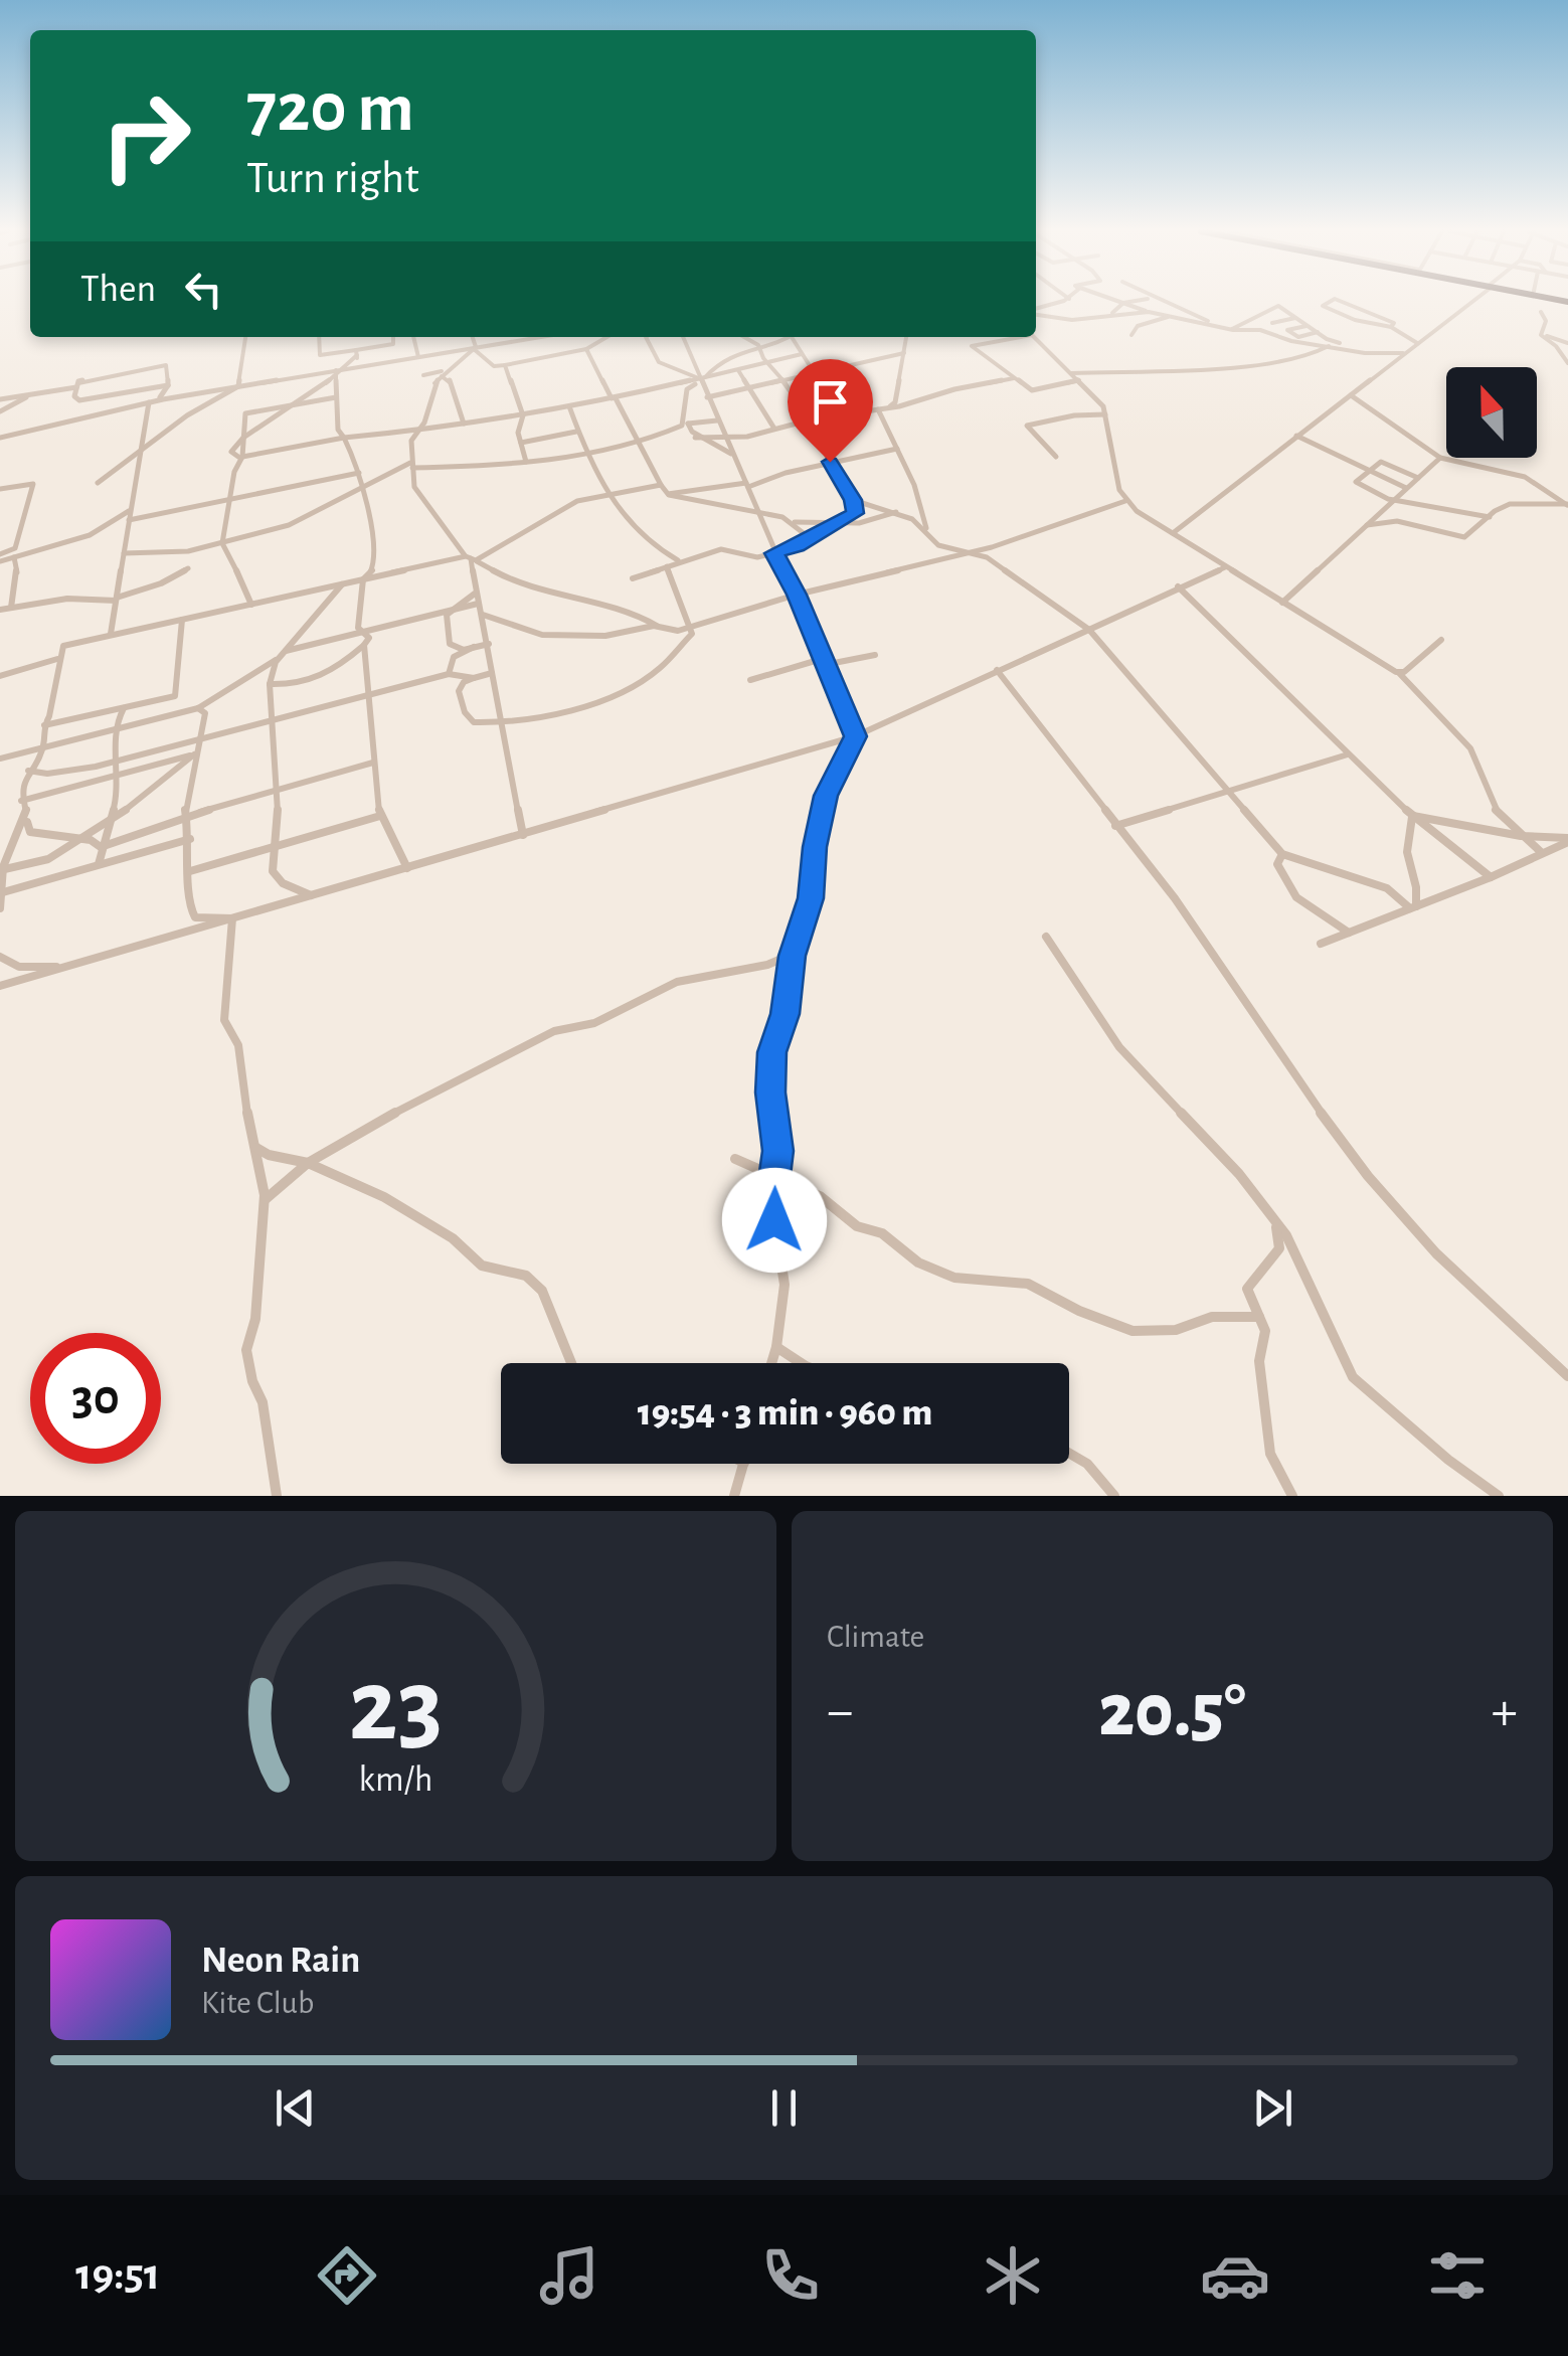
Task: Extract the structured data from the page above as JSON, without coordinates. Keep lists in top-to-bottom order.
{
  "north": "top",
  "page": {
    "turn": ["720 m", "Turn right"],
    "then": "Then",
    "limit": "30",
    "trip": "19:54 · 3 min · 960 m",
    "tile": "Climate",
    "heat": ["−", "20.5°", "+"],
    "song": ["Neon Rain", "Kite Club"],
    "tabs": "19:51",
    "gauge": ["23", "km/h"]
  }
}
